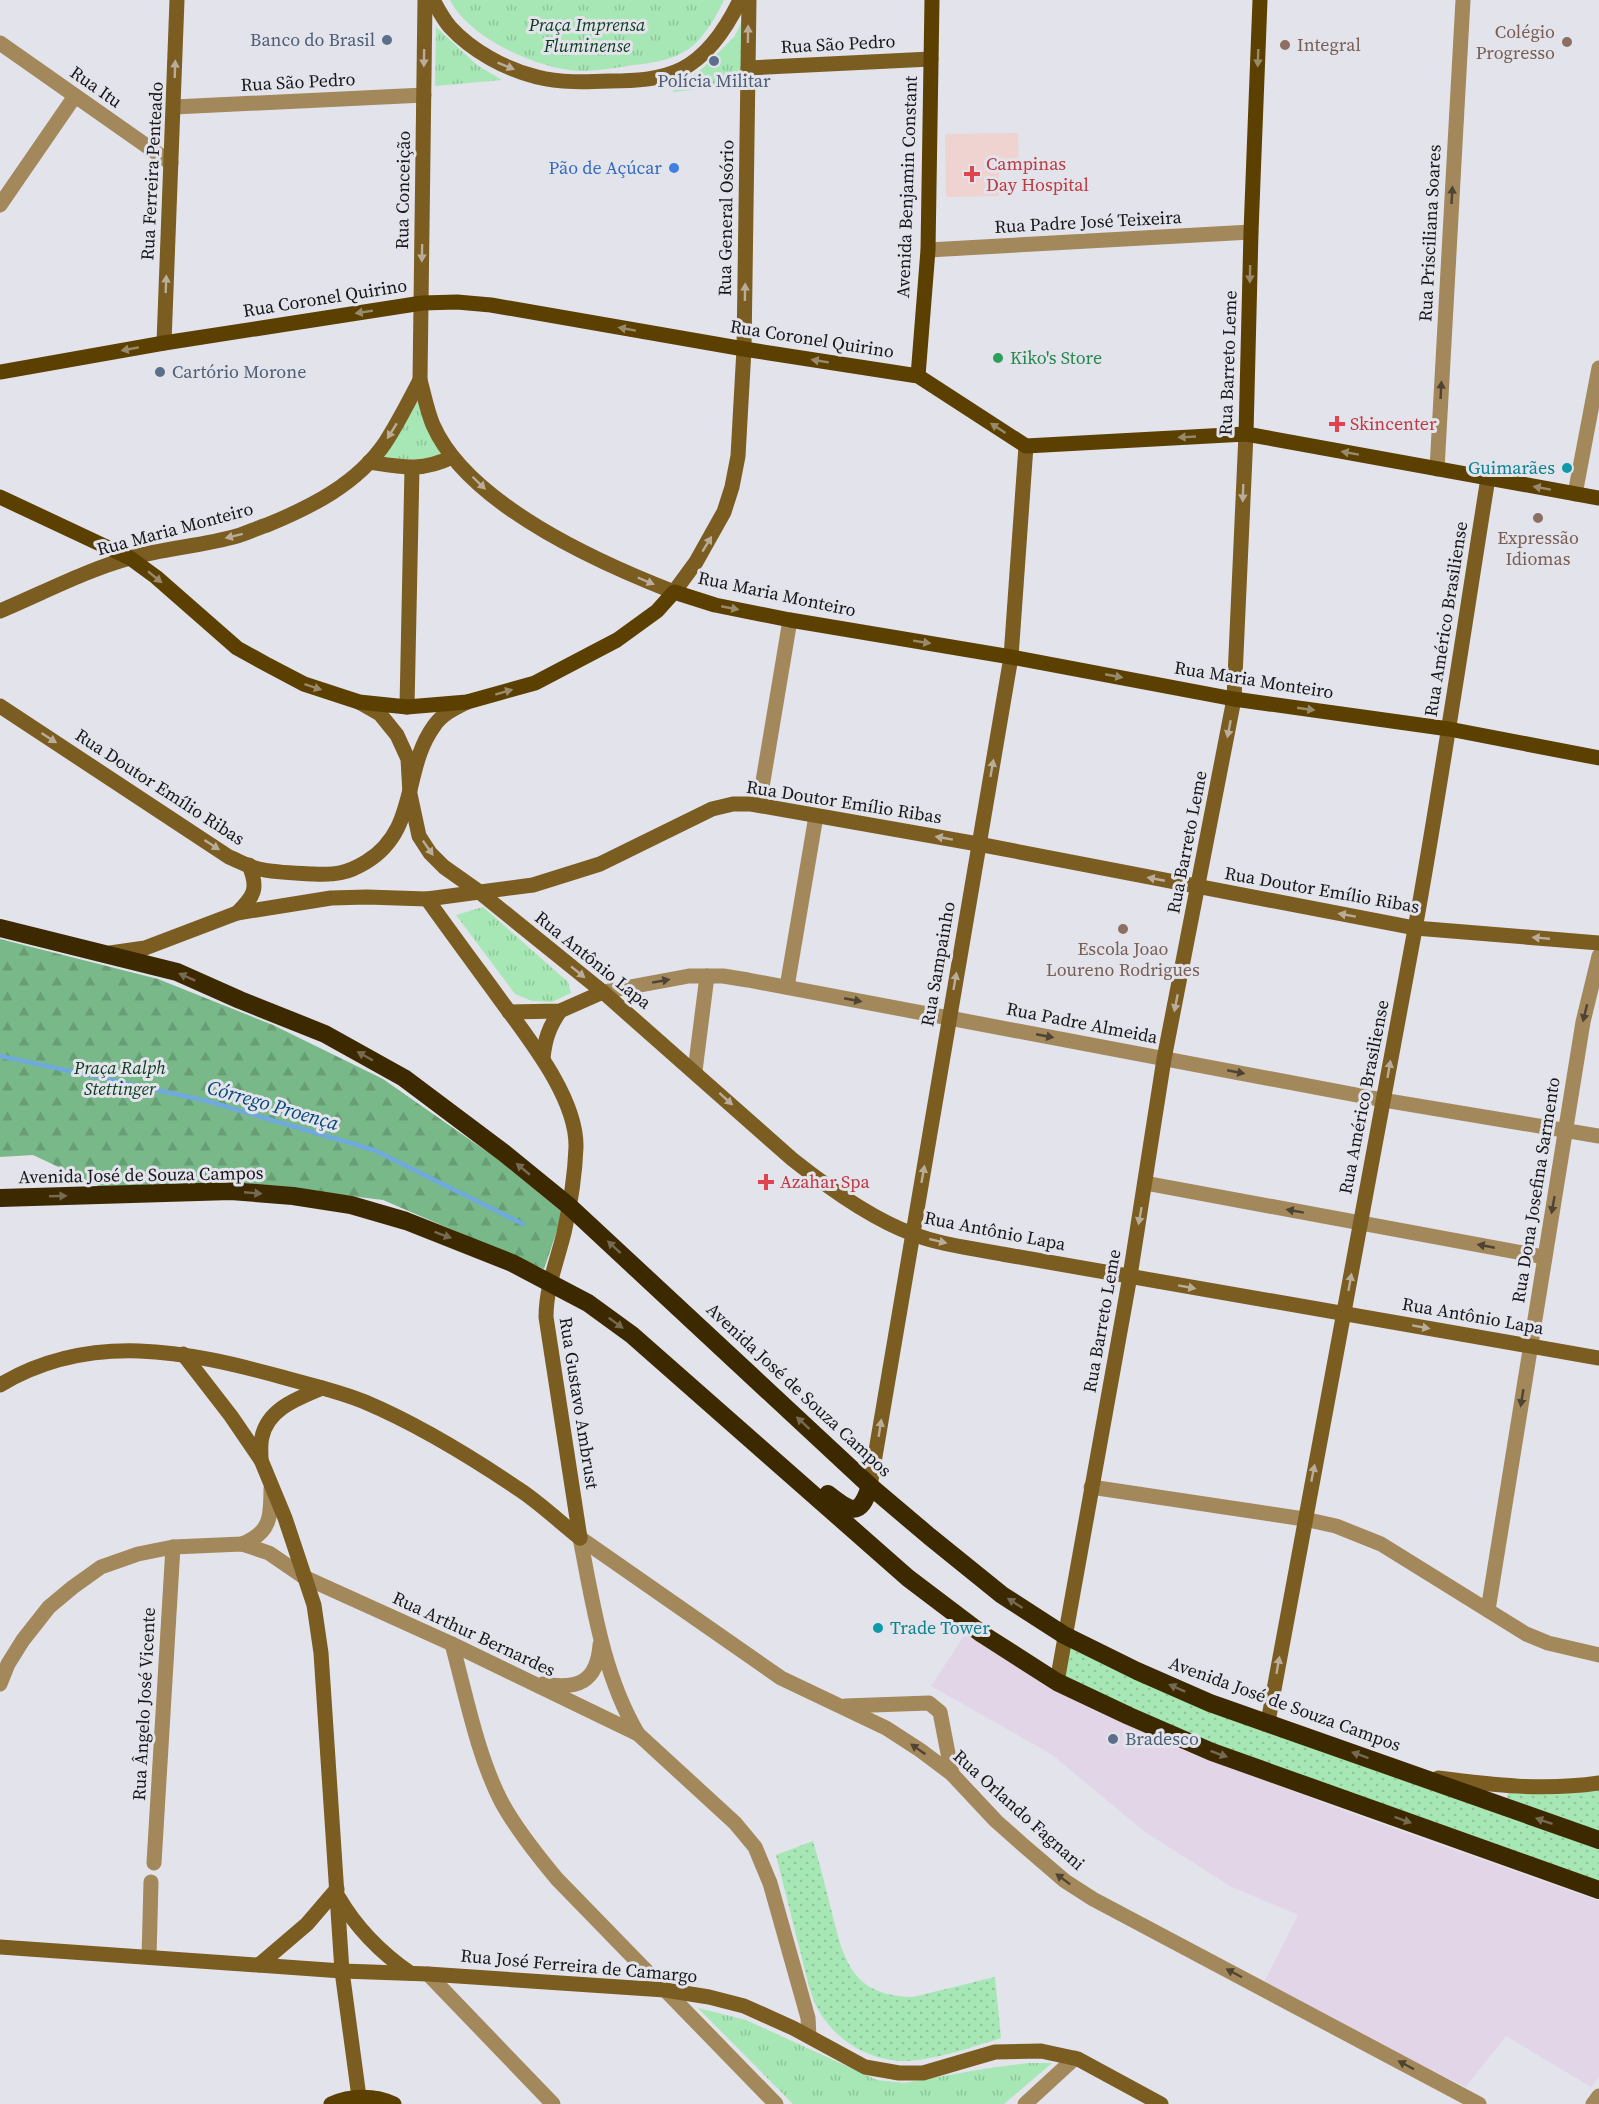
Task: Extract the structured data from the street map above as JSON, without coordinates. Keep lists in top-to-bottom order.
{
  "streets": {
    "highway": ["Avenida José de Souza Campos"],
    "main road": [
      "Avenida Benjamin Constant",
      "Rua General Osório",
      "Rua Coronel Quirino",
      "Rua Barreto Leme",
      "Rua Maria Monteiro"
    ],
    "street": [
      "Rua São Pedro",
      "Rua Itu",
      "Rua Ferreira Penteado",
      "Rua Conceição",
      "Rua Padre José Teixeira",
      "Rua Prisciliana Soares",
      "Rua Américo Brasiliense",
      "Rua Doutor Emílio Ribas",
      "Rua Antônio Lapa",
      "Rua Sampainho",
      "Rua Padre Almeida",
      "Rua Dona Josefina Sarmento",
      "Rua Gustavo Ambrust",
      "Rua Arthur Bernardes",
      "Rua Ângelo José Vicente",
      "Rua Orlando Fagnani",
      "Rua José Ferreira de Camargo"
    ]
  },
  "crossings": [
    ["Rua São Pedro", "Rua Ferreira Penteado"],
    ["Rua São Pedro", "Avenida Benjamin Constant"],
    ["Rua São Pedro", "Rua Conceição"],
    ["Rua São Pedro", "Rua General Osório"],
    ["Rua Itu", "Rua Ferreira Penteado"],
    ["Rua Ferreira Penteado", "Rua Coronel Quirino"],
    ["Avenida Benjamin Constant", "Rua Padre José Teixeira"],
    ["Avenida Benjamin Constant", "Rua Coronel Quirino"],
    ["Rua Conceição", "Rua Coronel Quirino"],
    ["Rua Conceição", "Rua Maria Monteiro"],
    ["Rua General Osório", "Rua Coronel Quirino"],
    ["Rua General Osório", "Rua Maria Monteiro"],
    ["Rua General Osório", "Rua Doutor Emílio Ribas"],
    ["Rua Padre José Teixeira", "Rua Barreto Leme"],
    ["Rua Coronel Quirino", "Rua Sampainho"],
    ["Rua Barreto Leme", "Rua Maria Monteiro"],
    ["Rua Barreto Leme", "Rua Doutor Emílio Ribas"],
    ["Rua Barreto Leme", "Rua Antônio Lapa"],
    ["Rua Barreto Leme", "Rua Padre Almeida"],
    ["Rua Barreto Leme", "Avenida José de Souza Campos"],
    ["Rua Maria Monteiro", "Rua Américo Brasiliense"],
    ["Rua Maria Monteiro", "Rua Sampainho"],
    ["Rua Américo Brasiliense", "Rua Doutor Emílio Ribas"],
    ["Rua Américo Brasiliense", "Rua Antônio Lapa"],
    ["Rua Américo Brasiliense", "Rua Padre Almeida"],
    ["Rua Américo Brasiliense", "Avenida José de Souza Campos"],
    ["Rua Doutor Emílio Ribas", "Rua Antônio Lapa"],
    ["Rua Doutor Emílio Ribas", "Rua Sampainho"],
    ["Rua Doutor Emílio Ribas", "Avenida José de Souza Campos"],
    ["Rua Doutor Emílio Ribas", "Rua Gustavo Ambrust"],
    ["Rua Antônio Lapa", "Rua Sampainho"],
    ["Rua Antônio Lapa", "Rua Padre Almeida"],
    ["Rua Antônio Lapa", "Rua Dona Josefina Sarmento"],
    ["Rua Sampainho", "Rua Padre Almeida"],
    ["Rua Sampainho", "Avenida José de Souza Campos"],
    ["Rua Padre Almeida", "Rua Dona Josefina Sarmento"],
    ["Avenida José de Souza Campos", "Rua Gustavo Ambrust"],
    ["Rua Gustavo Ambrust", "Rua Arthur Bernardes"],
    ["Rua Gustavo Ambrust", "Rua Orlando Fagnani"],
    ["Rua Arthur Bernardes", "Rua Ângelo José Vicente"],
    ["Rua Arthur Bernardes", "Rua José Ferreira de Camargo"]
  ],
  "one_way": [
    "Rua Ferreira Penteado",
    "Rua Conceição",
    "Rua Prisciliana Soares",
    "Rua Coronel Quirino",
    "Rua Barreto Leme",
    "Rua Américo Brasiliense",
    "Rua Sampainho",
    "Rua Dona Josefina Sarmento",
    "Rua Orlando Fagnani"
  ],
  "water": ["Córrego Proença"],
  "parks": ["Praça Imprensa Fluminense", "Praça Ralph Stettinger"],
  "places": {
    "other": [
      "Banco do Brasil",
      "Colégio Progresso",
      "Integral",
      "Polícia Militar",
      "Pão de Açúcar",
      "Kiko's Store",
      "Cartório Morone",
      "Guimarães",
      "Expressão Idiomas",
      "Escola Joao Loureno Rodrigues",
      "Trade Tower",
      "Bradesco"
    ],
    "health": ["Campinas Day Hospital", "Skincenter", "Azahar Spa"]
  }
}
